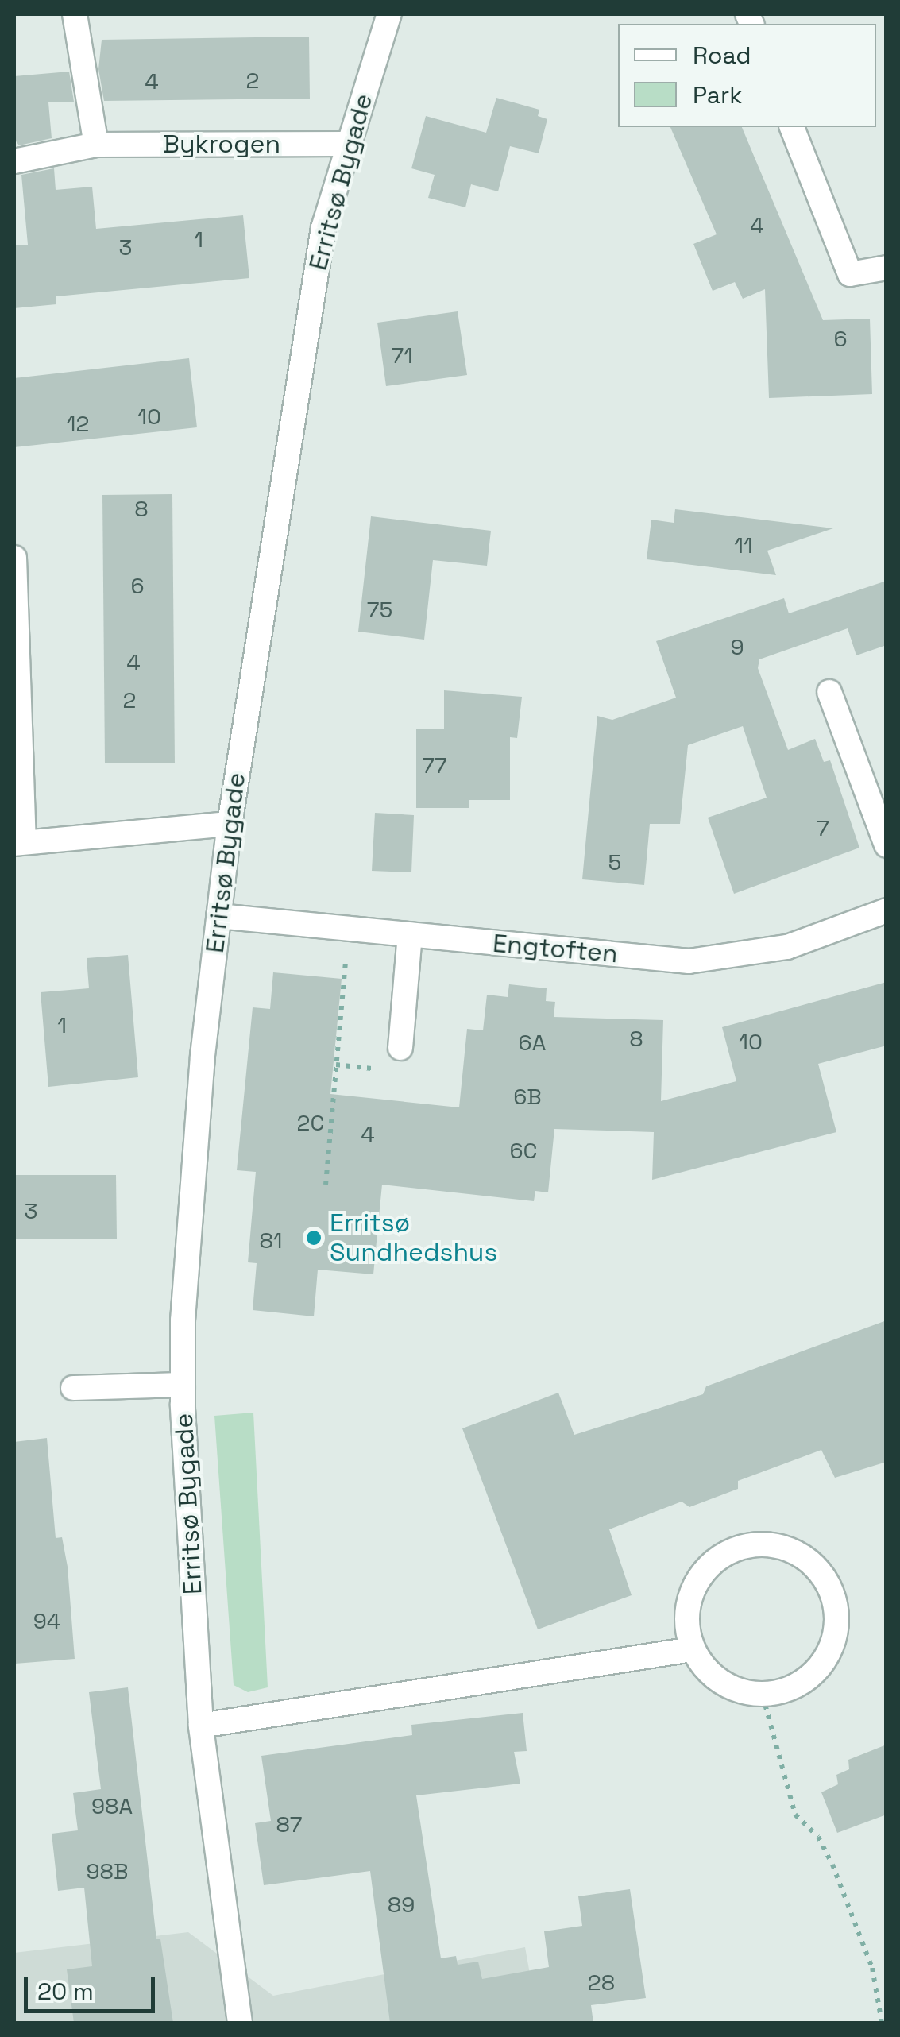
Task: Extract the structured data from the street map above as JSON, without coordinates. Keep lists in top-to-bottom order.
{
  "streets": {
    "street": ["Bykrogen", "Erritsø Bygade", "Engtoften"]
  },
  "crossings": [
    ["Bykrogen", "Erritsø Bygade"],
    ["Erritsø Bygade", "Engtoften"]
  ],
  "places": ["Erritsø Sundhedshus"],
  "house_numbers": [
    "2",
    "4",
    "4",
    "1",
    "3",
    "6",
    "71",
    "10",
    "12",
    "8",
    "11",
    "6",
    "75",
    "9",
    "4",
    "2",
    "77",
    "7",
    "5",
    "1",
    "8",
    "10",
    "6A",
    "6B",
    "2C",
    "4",
    "6C",
    "3",
    "81",
    "94",
    "98A",
    "87",
    "98B",
    "89",
    "28"
  ],
  "legend": ["Road", "Park"],
  "scale_bar": "20 m"
}
